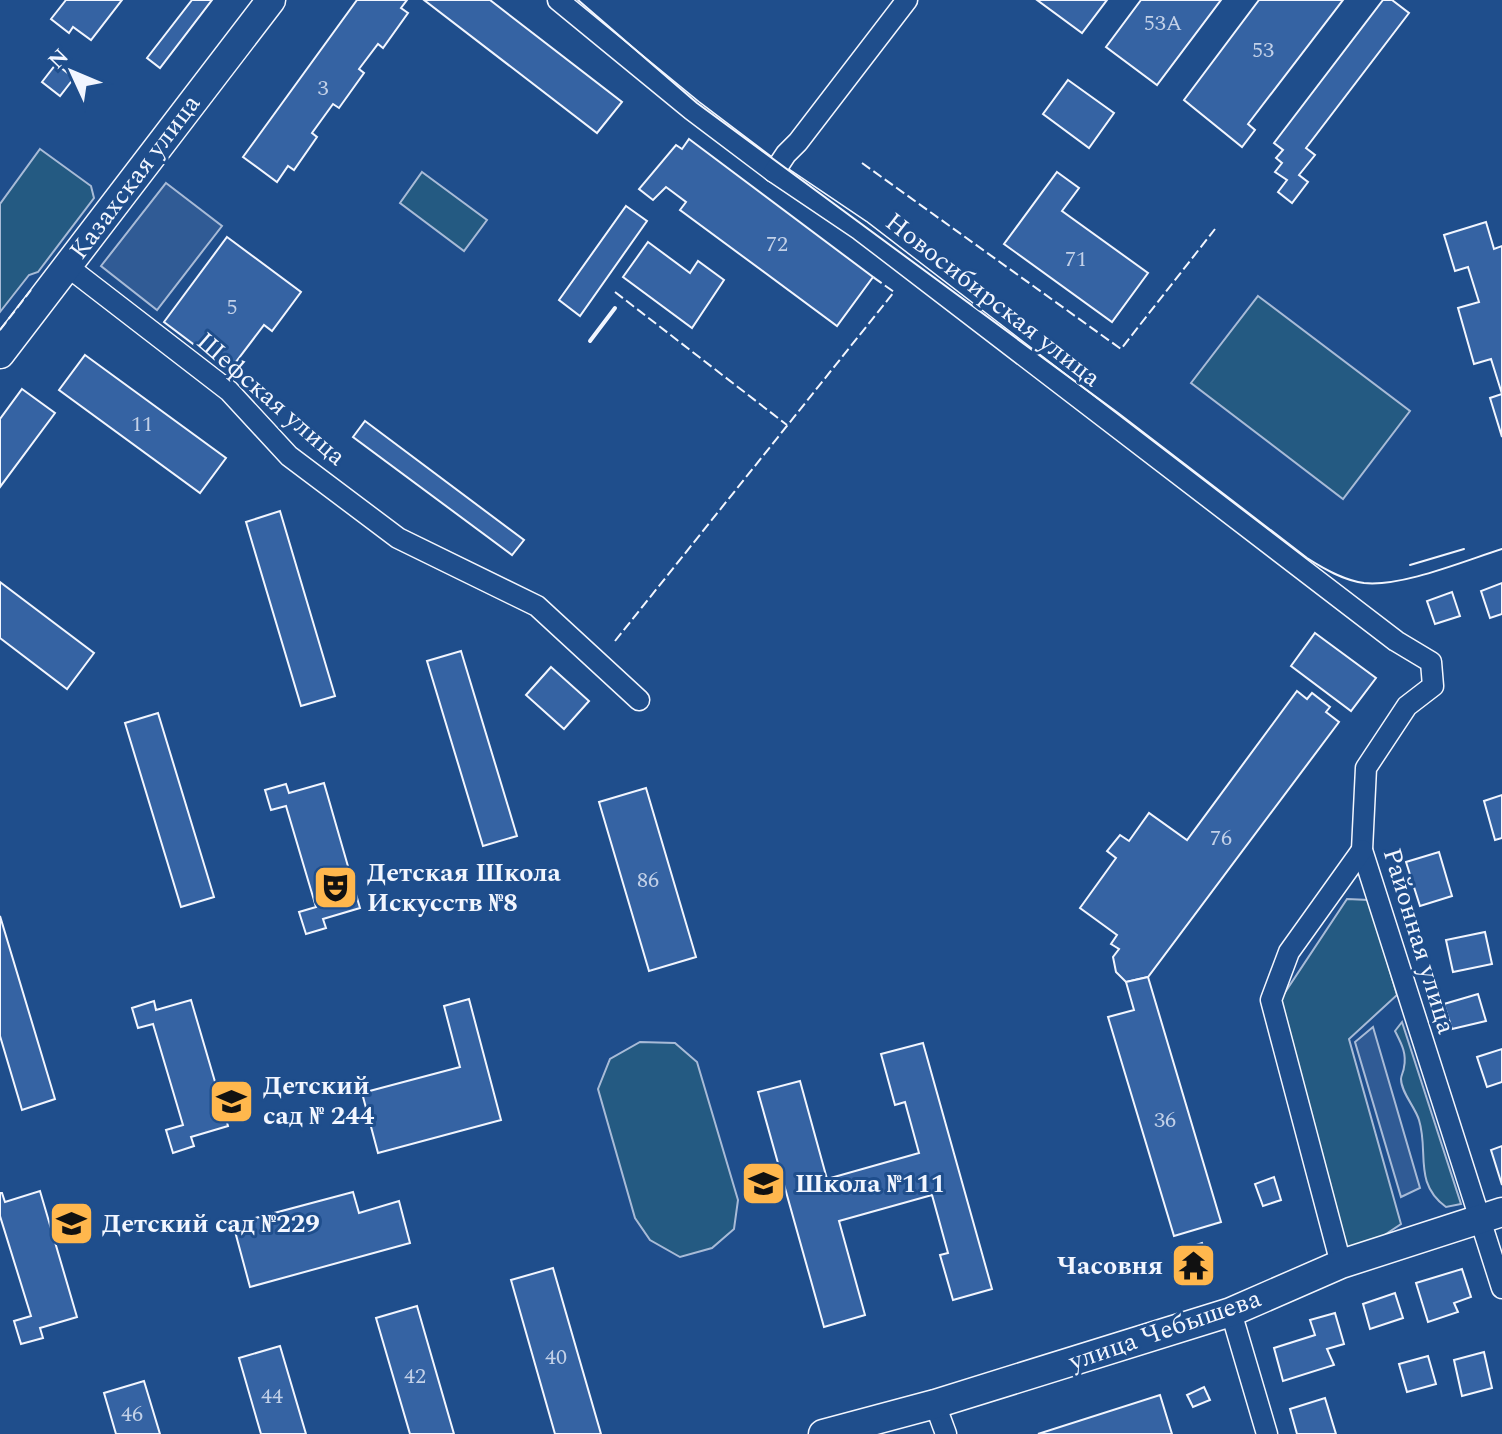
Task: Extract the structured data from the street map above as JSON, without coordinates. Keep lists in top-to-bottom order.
{
  "streets": {
    "street": [
      "Казахская улица",
      "Новосибирская улица",
      "Шефская улица",
      "Районная улица",
      "улица Чебышева"
    ]
  },
  "crossings": [
    ["Казахская улица", "Шефская улица"],
    ["Новосибирская улица", "Районная улица"],
    ["Районная улица", "улица Чебышева"]
  ],
  "places": {
    "theatre": ["Детская Школа Искусств №8"],
    "school or university": ["Детский сад № 244", "Школа №111", "Детский сад №229"],
    "temple": ["Часовня"]
  },
  "house_numbers": [
    "53А",
    "53",
    "3",
    "72",
    "71",
    "5",
    "11",
    "76",
    "86",
    "36",
    "40",
    "42",
    "44",
    "46"
  ],
  "north": "top left"
}
